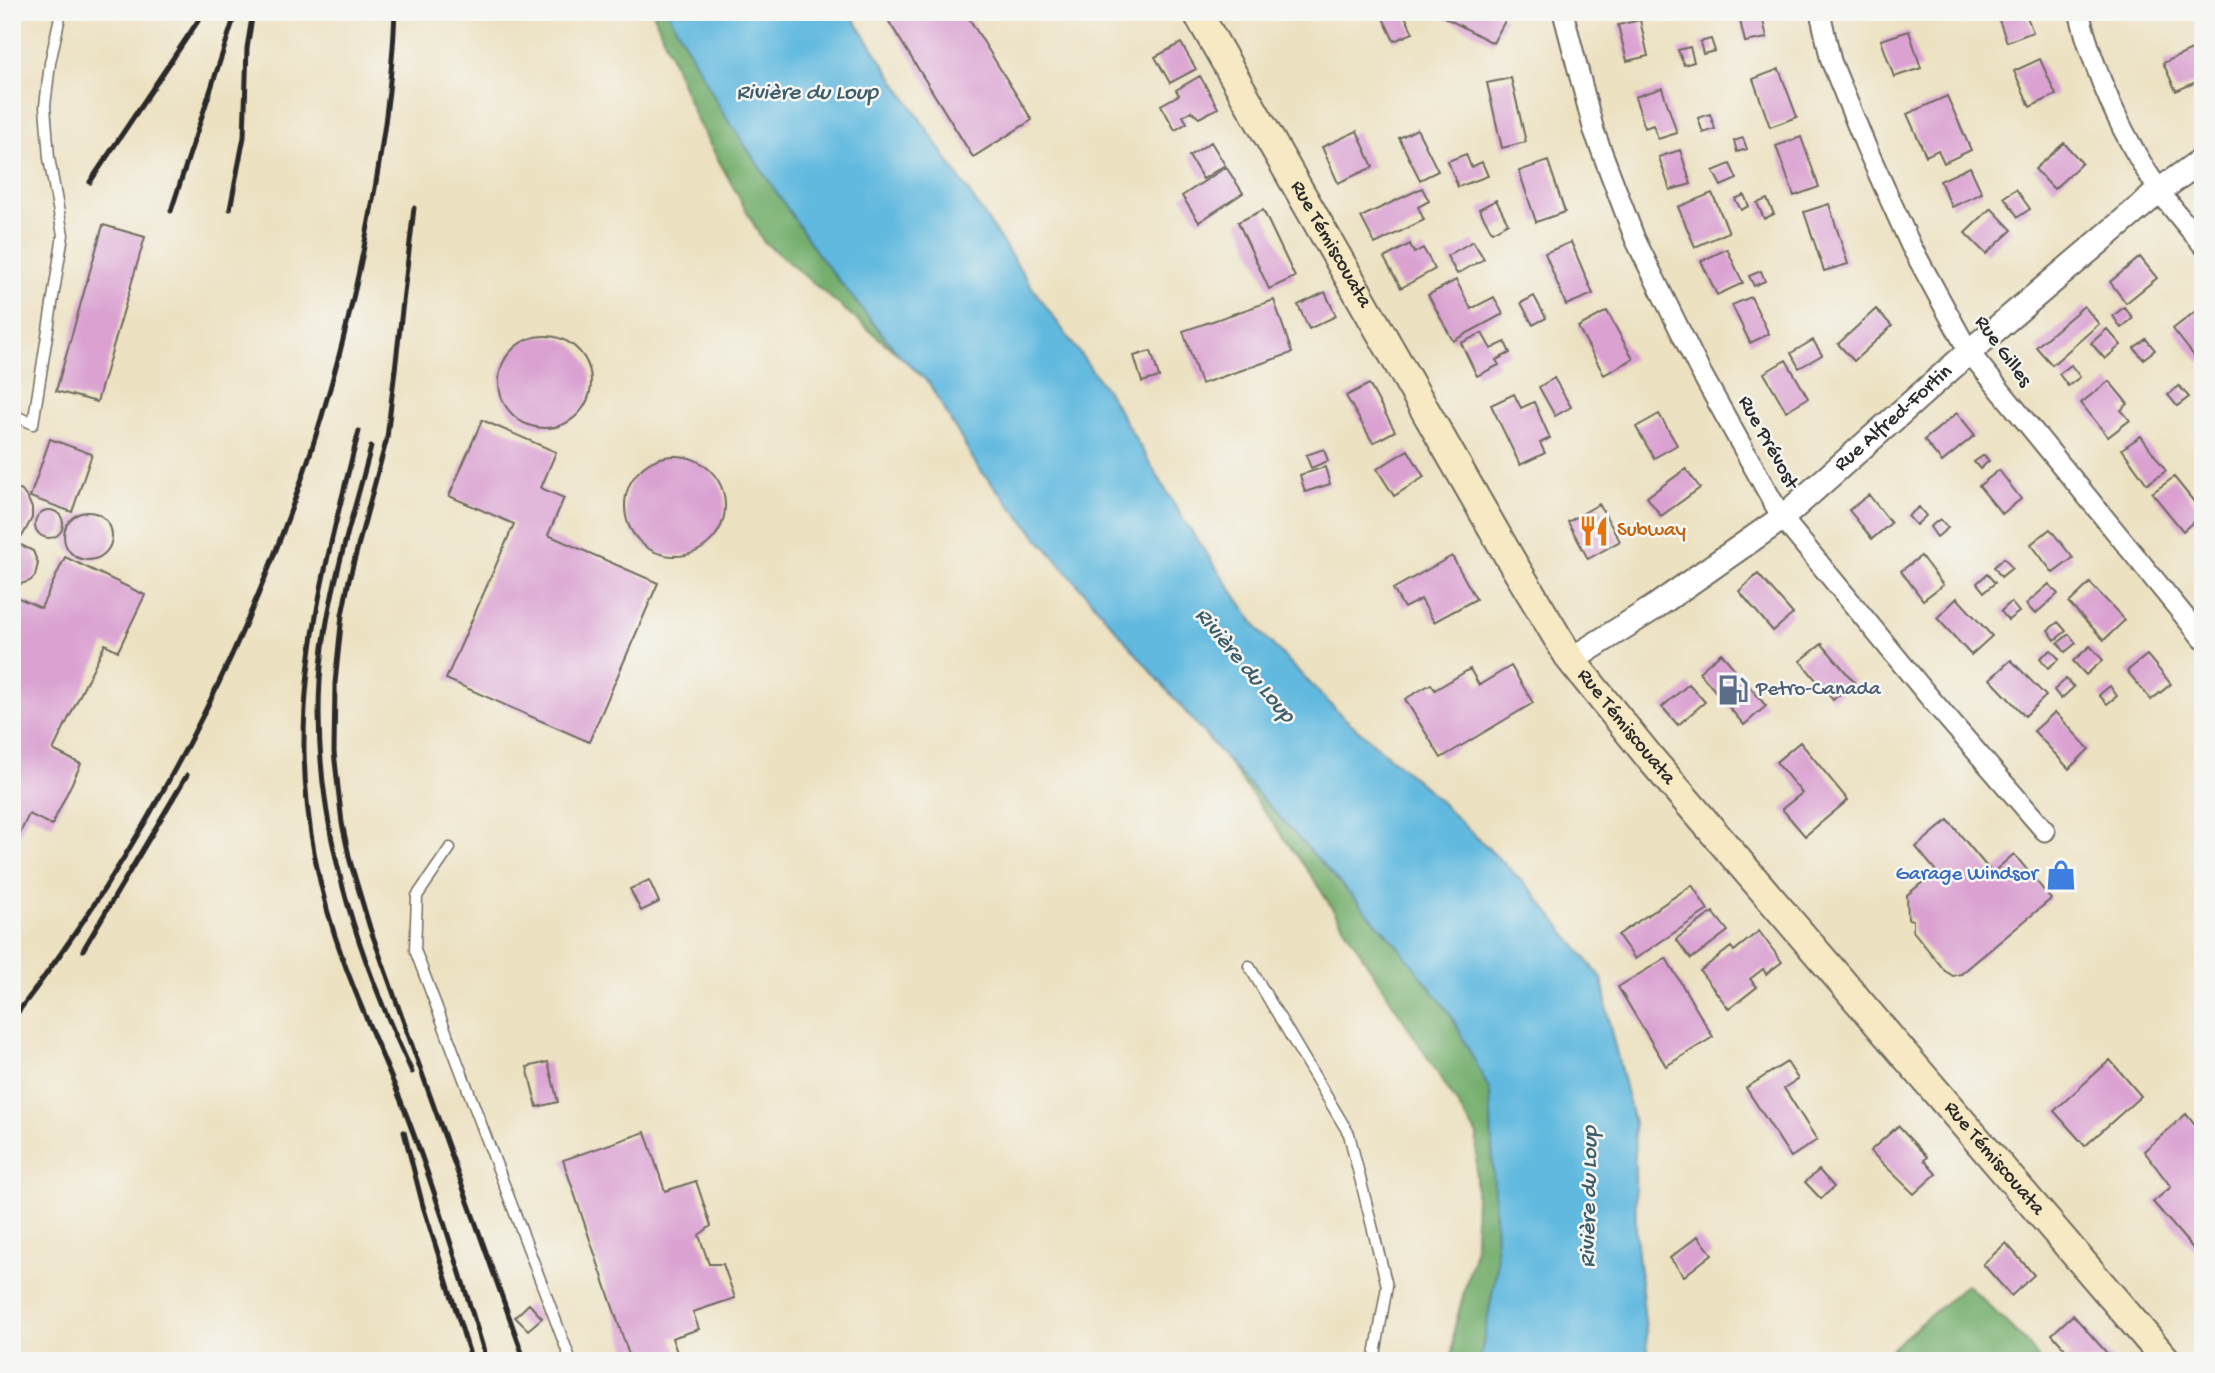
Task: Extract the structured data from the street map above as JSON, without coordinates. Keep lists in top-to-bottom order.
{
  "streets": {
    "main road": ["Rue Témiscouata"],
    "street": ["Rue Gilles", "Rue Alfred-Fortin", "Rue Prévost"]
  },
  "crossings": [
    ["Rue Témiscouata", "Rue Alfred-Fortin"],
    ["Rue Gilles", "Rue Alfred-Fortin"],
    ["Rue Alfred-Fortin", "Rue Prévost"]
  ],
  "water": ["Rivière du Loup"],
  "places": {
    "restaurant": ["Subway"],
    "fuel station": ["Petro-Canada"],
    "shop": ["Garage Windsor"]
  }
}
